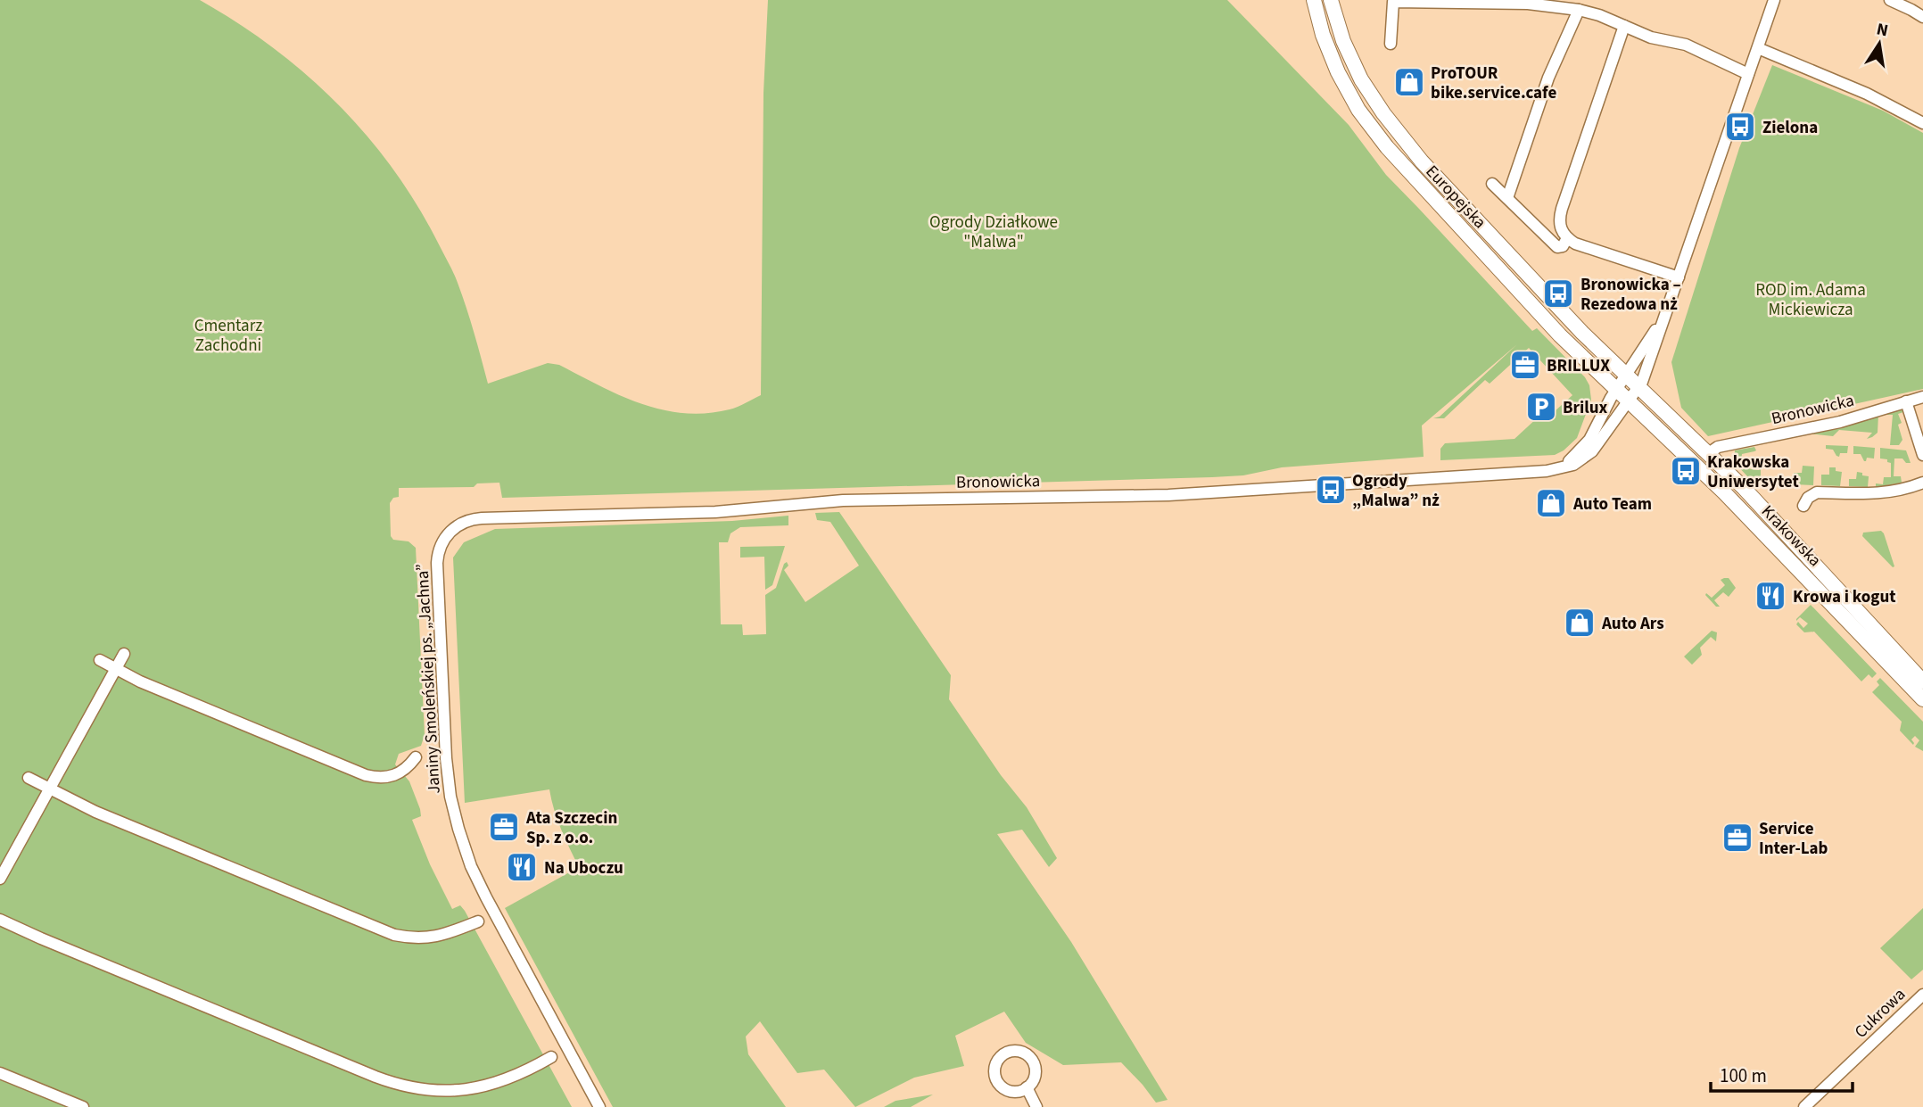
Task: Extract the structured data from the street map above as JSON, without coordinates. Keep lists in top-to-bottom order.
{
  "streets": {
    "main road": ["Europejska", "Krakowska"],
    "street": ["Bronowicka", "Janiny Smoleńskiej ps. „Jachna”", "Cukrowa"]
  },
  "crossings": [
    ["Europejska", "Bronowicka"],
    ["Europejska", "Krakowska"],
    ["Bronowicka", "Krakowska"],
    ["Bronowicka", "Janiny Smoleńskiej ps. „Jachna”"]
  ],
  "parks": ["Ogrody Działkowe \"Malwa\"", "ROD im. Adama Mickiewicza", "Cmentarz Zachodni"],
  "places": {
    "shop": ["ProTOUR bike.service.cafe", "Auto Team", "Auto Ars"],
    "bus stop": [
      "Zielona",
      "Bronowicka – Rezedowa nż",
      "Krakowska Uniwersytet",
      "Ogrody „Malwa” nż"
    ],
    "office": ["BRILLUX", "Ata Szczecin Sp. z o.o.", "Service Inter-Lab"],
    "parking": ["Brilux"],
    "restaurant": ["Krowa i kogut", "Na Uboczu"]
  },
  "scale_bar": "100 m",
  "north": "top"
}
